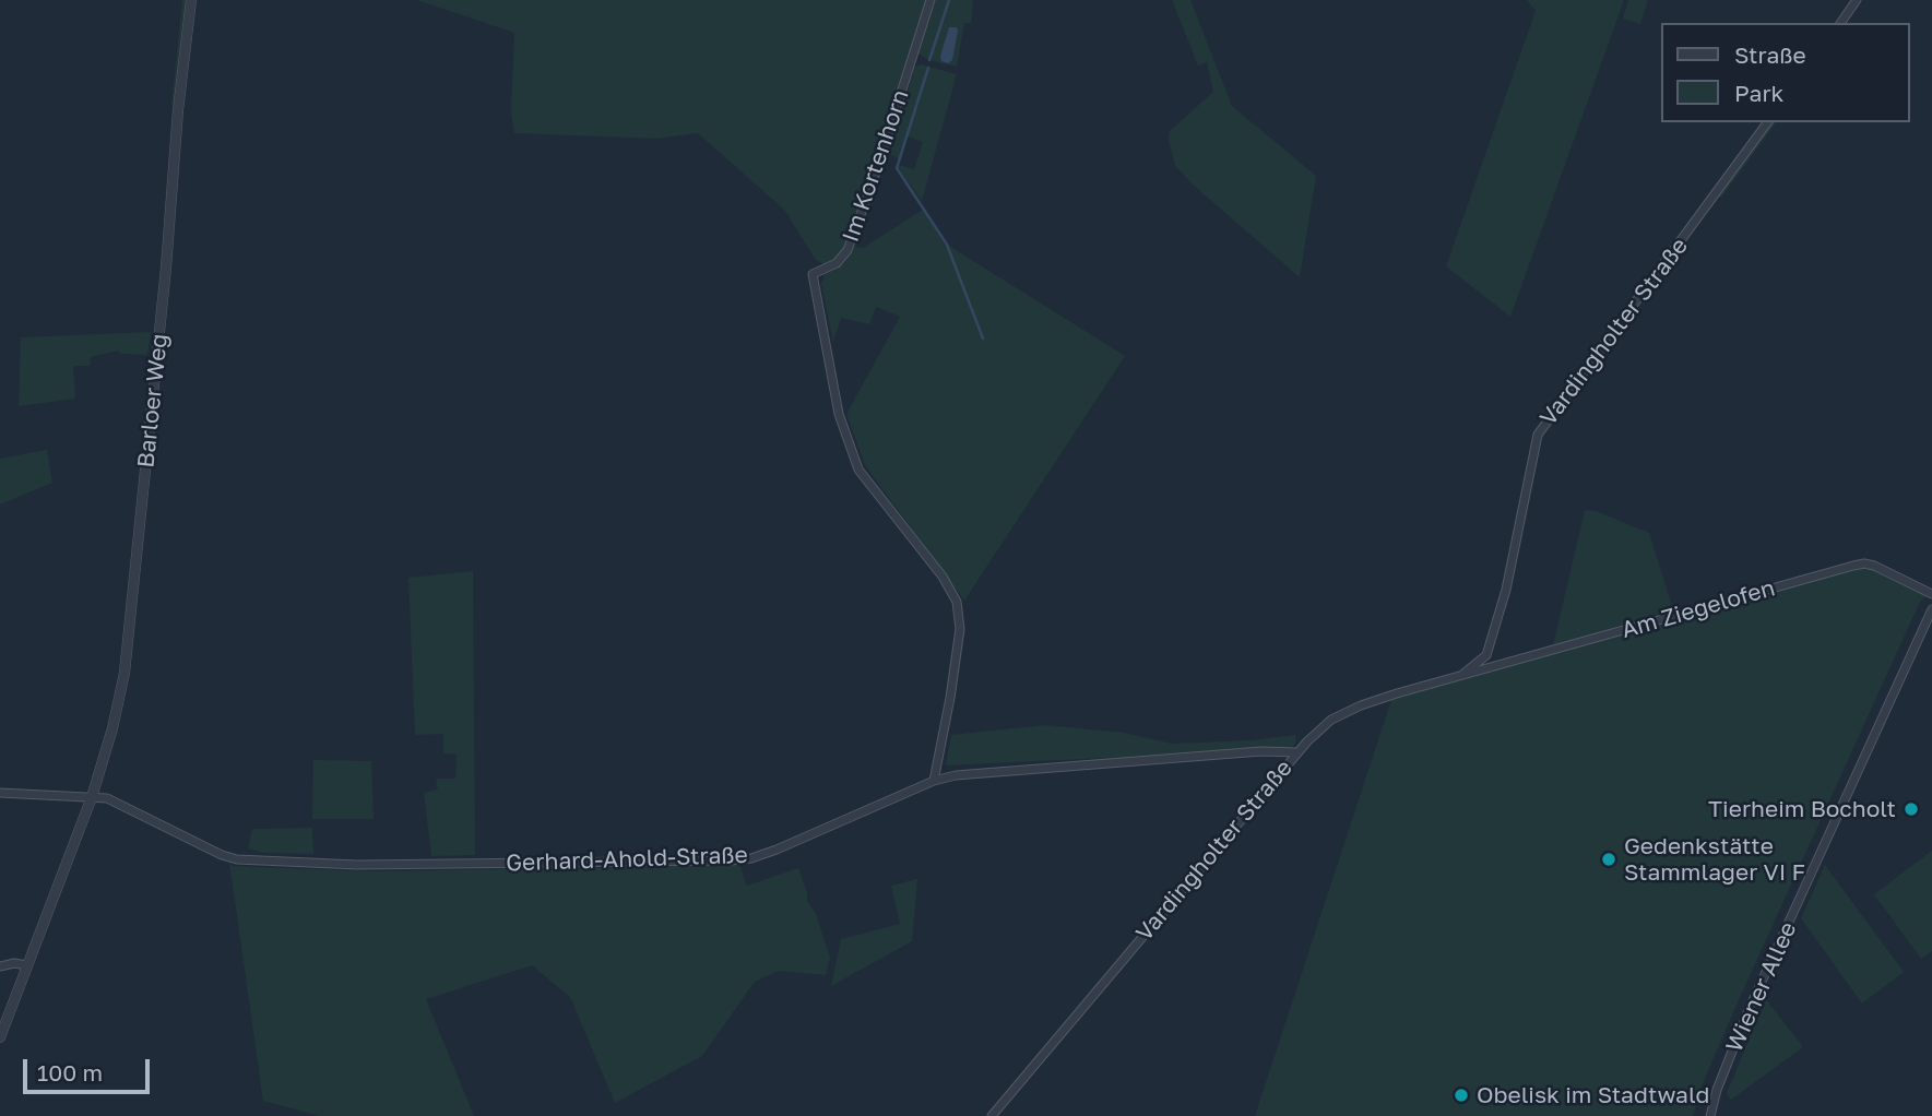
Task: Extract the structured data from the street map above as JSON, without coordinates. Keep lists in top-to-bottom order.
{
  "streets": {
    "street": [
      "Im Kortenhorn",
      "Vardingholter Straße",
      "Barloer Weg",
      "Am Ziegelofen",
      "Gerhard-Ahold-Straße",
      "Wiener Allee"
    ]
  },
  "crossings": [
    ["Im Kortenhorn", "Gerhard-Ahold-Straße"],
    ["Vardingholter Straße", "Am Ziegelofen"],
    ["Vardingholter Straße", "Gerhard-Ahold-Straße"],
    ["Barloer Weg", "Gerhard-Ahold-Straße"]
  ],
  "places": ["Tierheim Bocholt", "Gedenkstätte Stammlager VI F", "Obelisk im Stadtwald"],
  "legend": ["Straße", "Park"],
  "scale_bar": "100 m"
}
